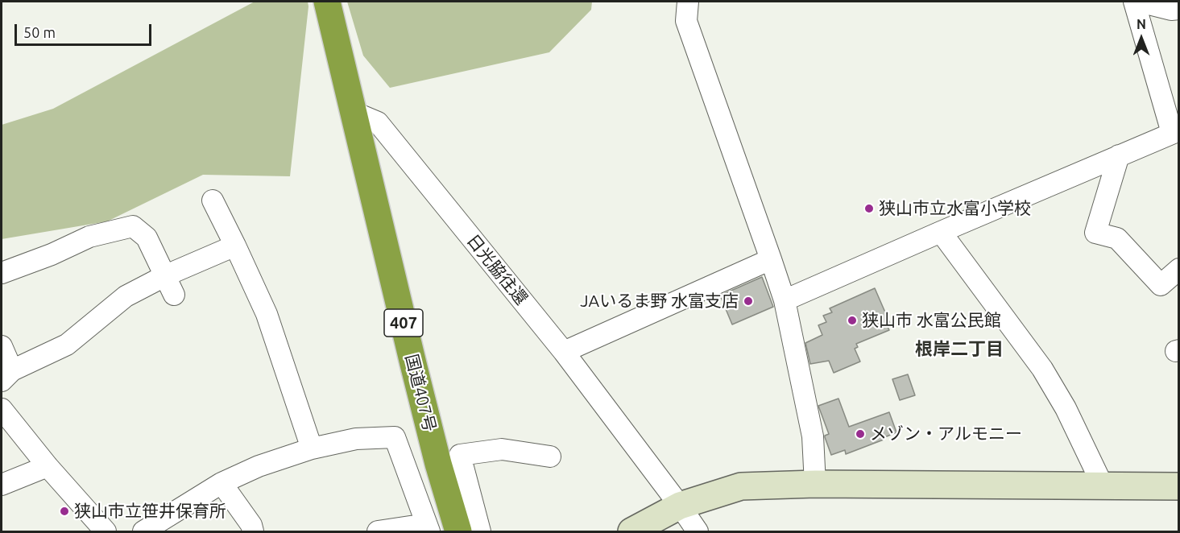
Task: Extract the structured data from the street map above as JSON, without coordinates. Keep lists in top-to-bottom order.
{
  "streets": {
    "highway": ["407", "国道407号"],
    "street": ["日光脇往還"]
  },
  "crossings": [
    ["日光脇往還", "407"],
    ["日光脇往還", "国道407号"],
    ["407", "国道407号"]
  ],
  "districts": ["根岸二丁目"],
  "places": [
    "狭山市立水富小学校",
    "JAいるま野 水富支店",
    "狭山市 水富公民館",
    "メゾン・アルモニー",
    "狭山市立笹井保育所"
  ],
  "scale_bar": "50 m",
  "north": "top"
}
